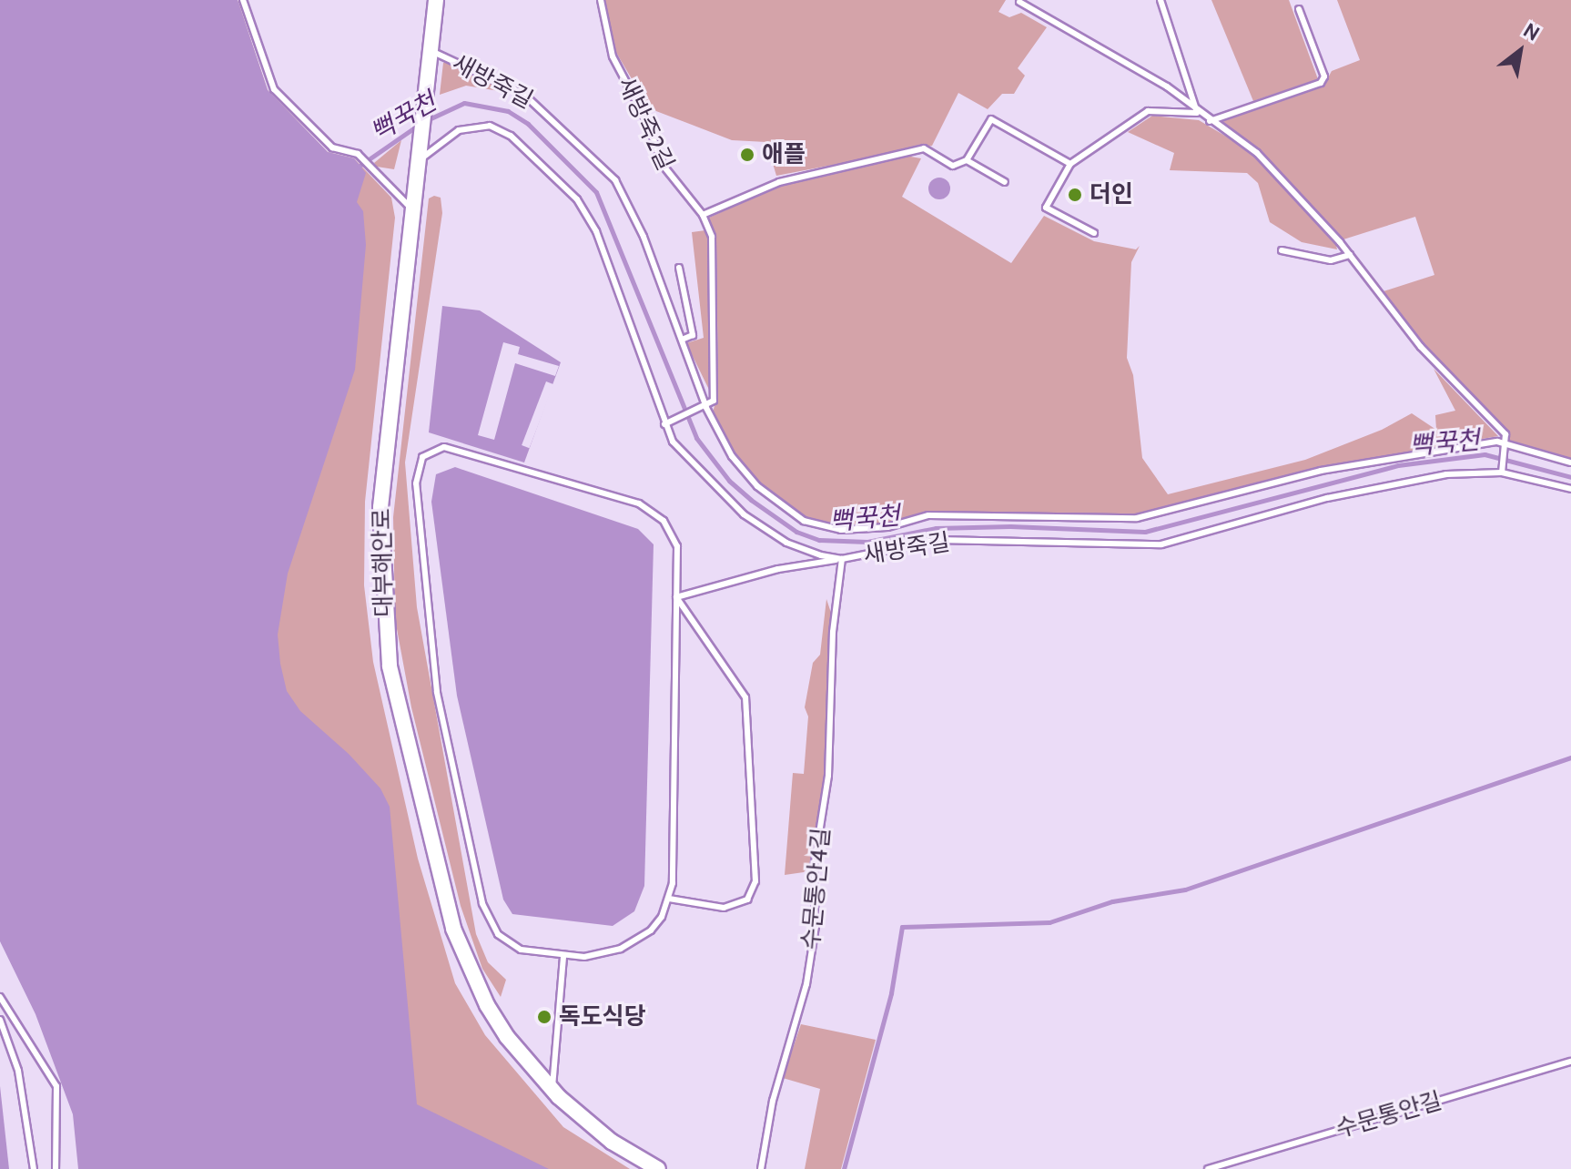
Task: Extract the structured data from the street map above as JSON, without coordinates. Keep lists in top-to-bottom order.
{
  "streets": {
    "street": ["대부해안로"],
    "lane": [
      "새방죽길",
      "새방죽2길",
      "수문통안4길",
      "수문통안길"
    ]
  },
  "crossings": [
    ["새방죽길", "새방죽2길"],
    ["새방죽길", "대부해안로"],
    ["새방죽길", "수문통안4길"]
  ],
  "water": ["뻑꾹천"],
  "places": ["애플", "더인", "독도식당"],
  "north": "top right"
}
